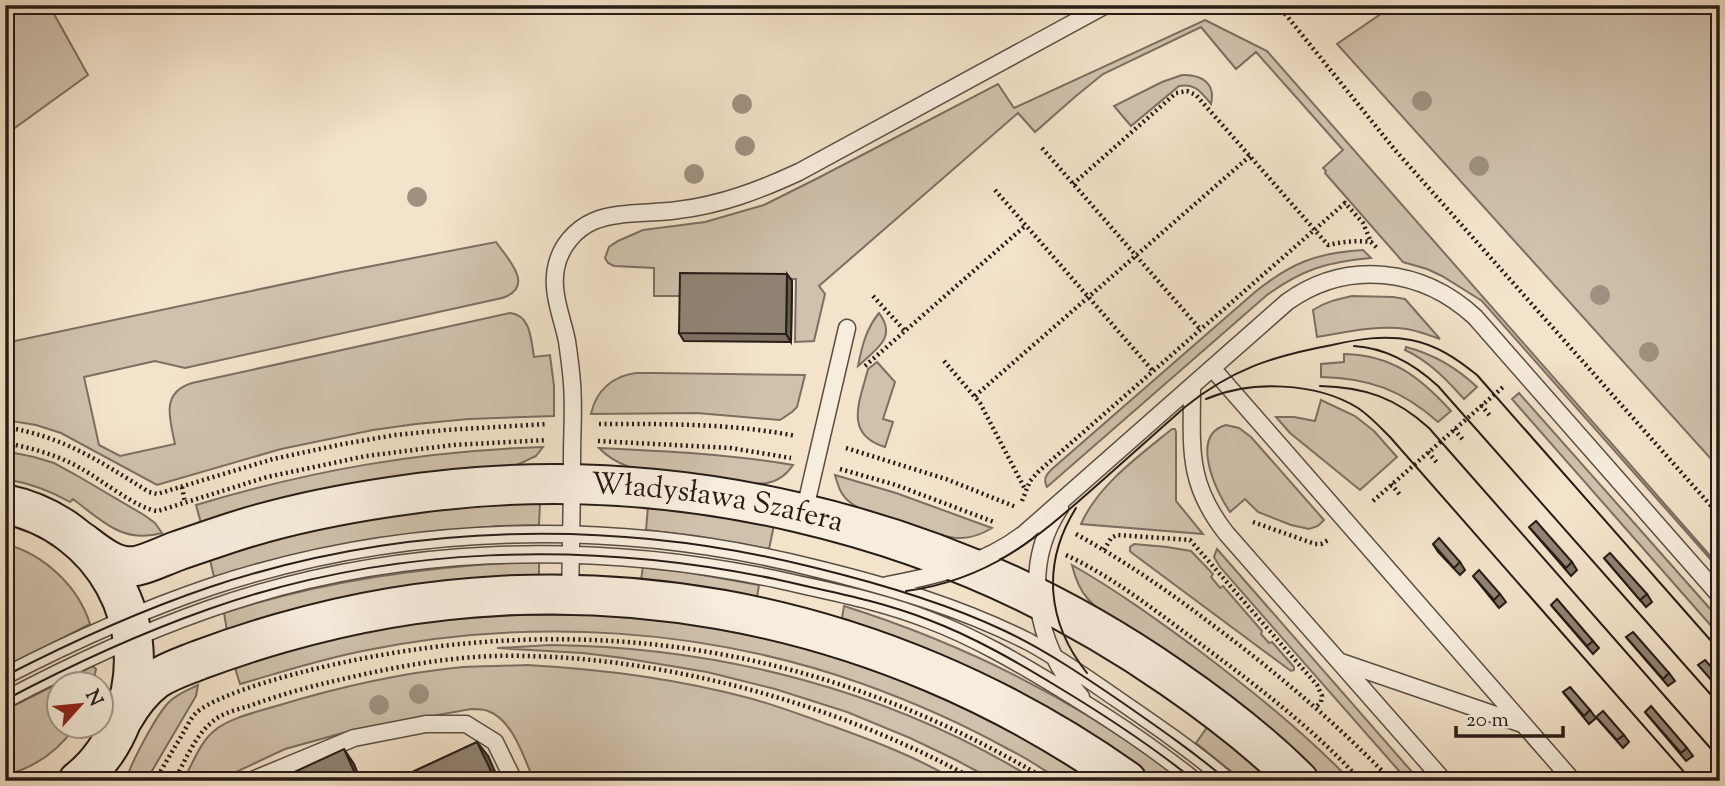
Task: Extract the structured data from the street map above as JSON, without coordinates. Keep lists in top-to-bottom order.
{
  "streets": {
    "main road": ["Władysława Szafera"]
  },
  "scale_bar": "20 m",
  "north": "top right"
}
